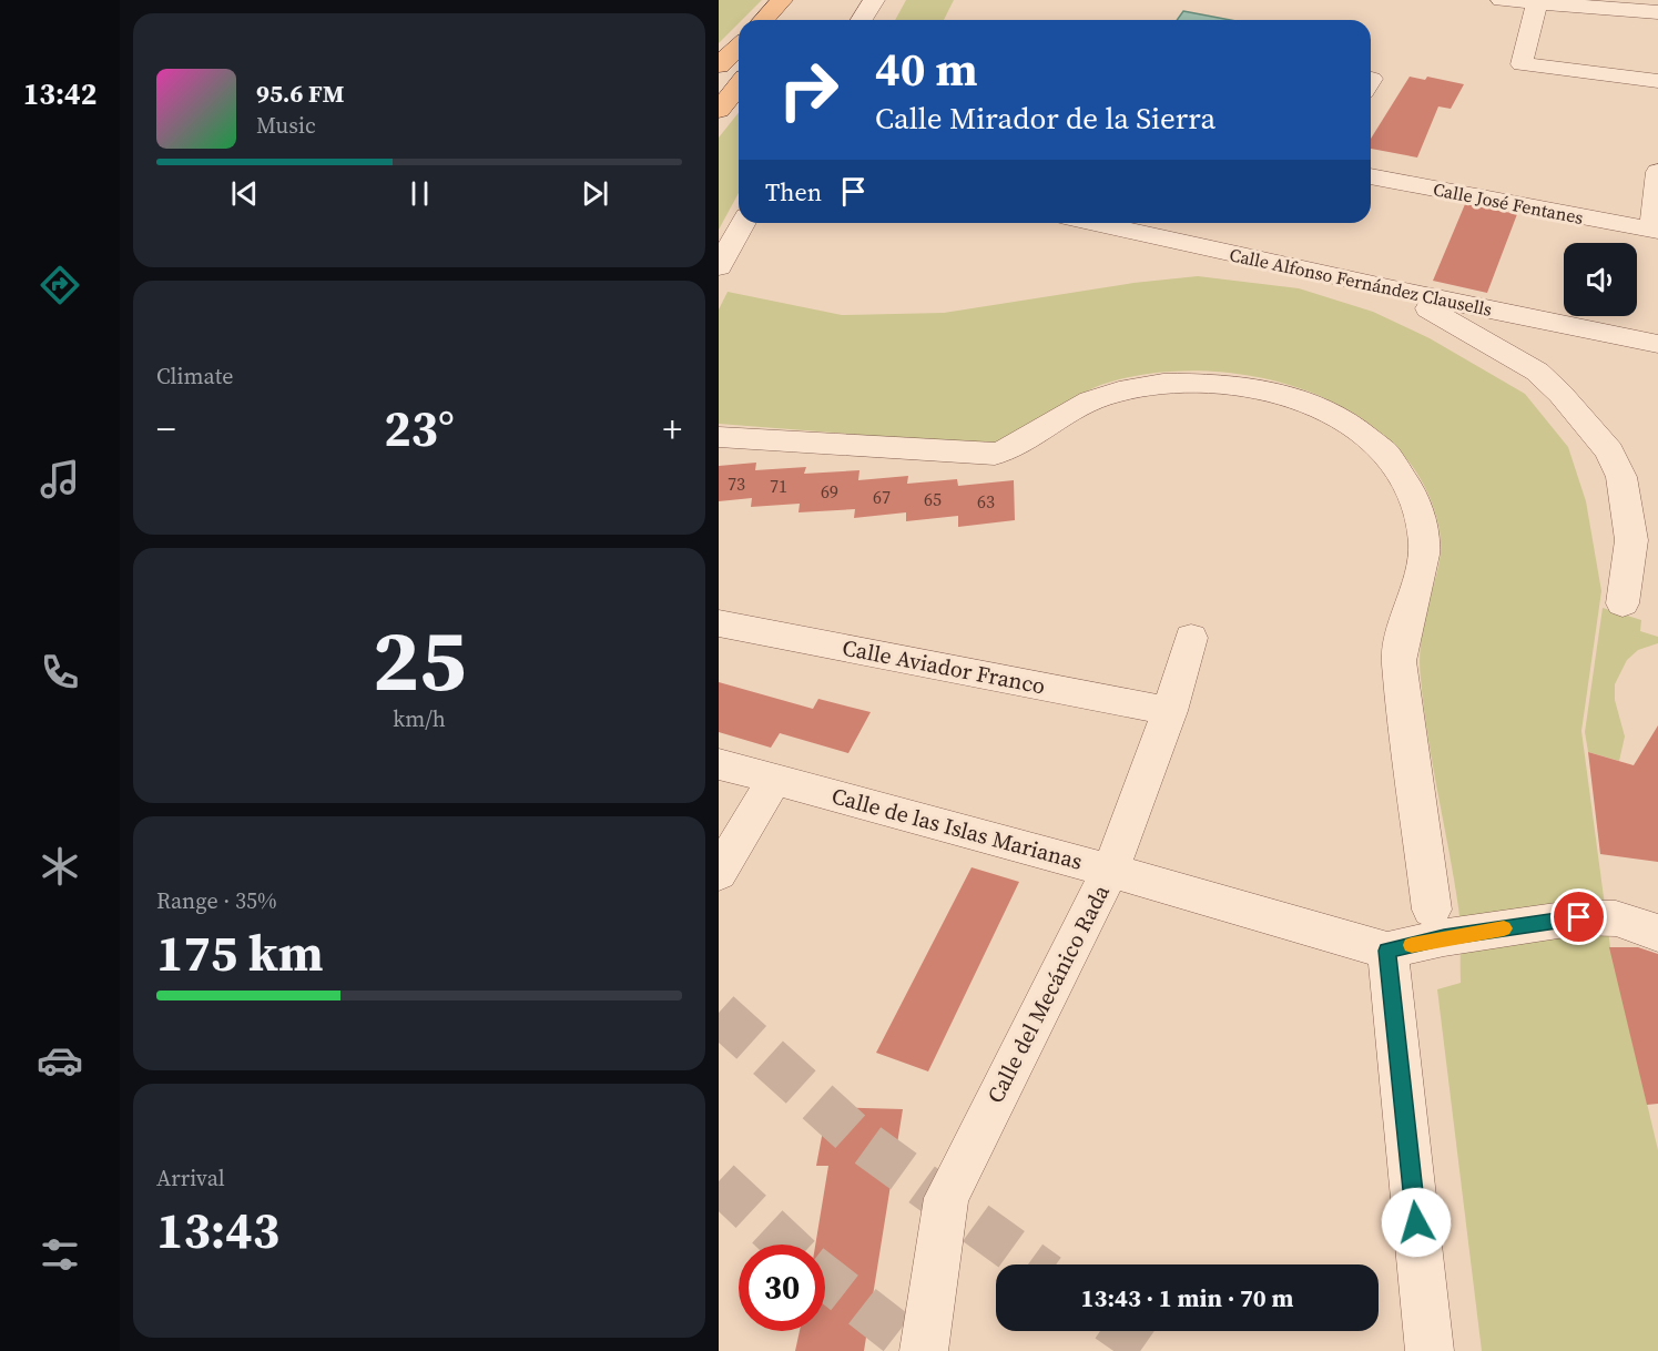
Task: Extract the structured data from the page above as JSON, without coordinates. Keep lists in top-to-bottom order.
{
  "streets": {
    "street": [
      "Calle José Fentanes",
      "Calle Alfonso Fernández Clausells",
      "Calle Aviador Franco",
      "Calle de las Islas Marianas",
      "Calle del Mecánico Rada"
    ]
  },
  "crossings": [
    ["Calle Aviador Franco", "Calle del Mecánico Rada"],
    ["Calle de las Islas Marianas", "Calle del Mecánico Rada"]
  ],
  "house_numbers": [
    "73",
    "71",
    "69",
    "67",
    "65",
    "63"
  ],
  "page": {
    "tabs": "13:42",
    "turn": ["40 m", "Calle Mirador de la Sierra"],
    "song": ["95.6 FM", "Music"],
    "then": "Then",
    "tile": [
      "Climate",
      ["25", "km/h"],
      ["Range · 35%", "175 km"],
      ["Arrival", "13:43"]
    ],
    "heat": ["−", "23°", "+"],
    "limit": "30",
    "trip": "13:43 · 1 min · 70 m"
  }
}
